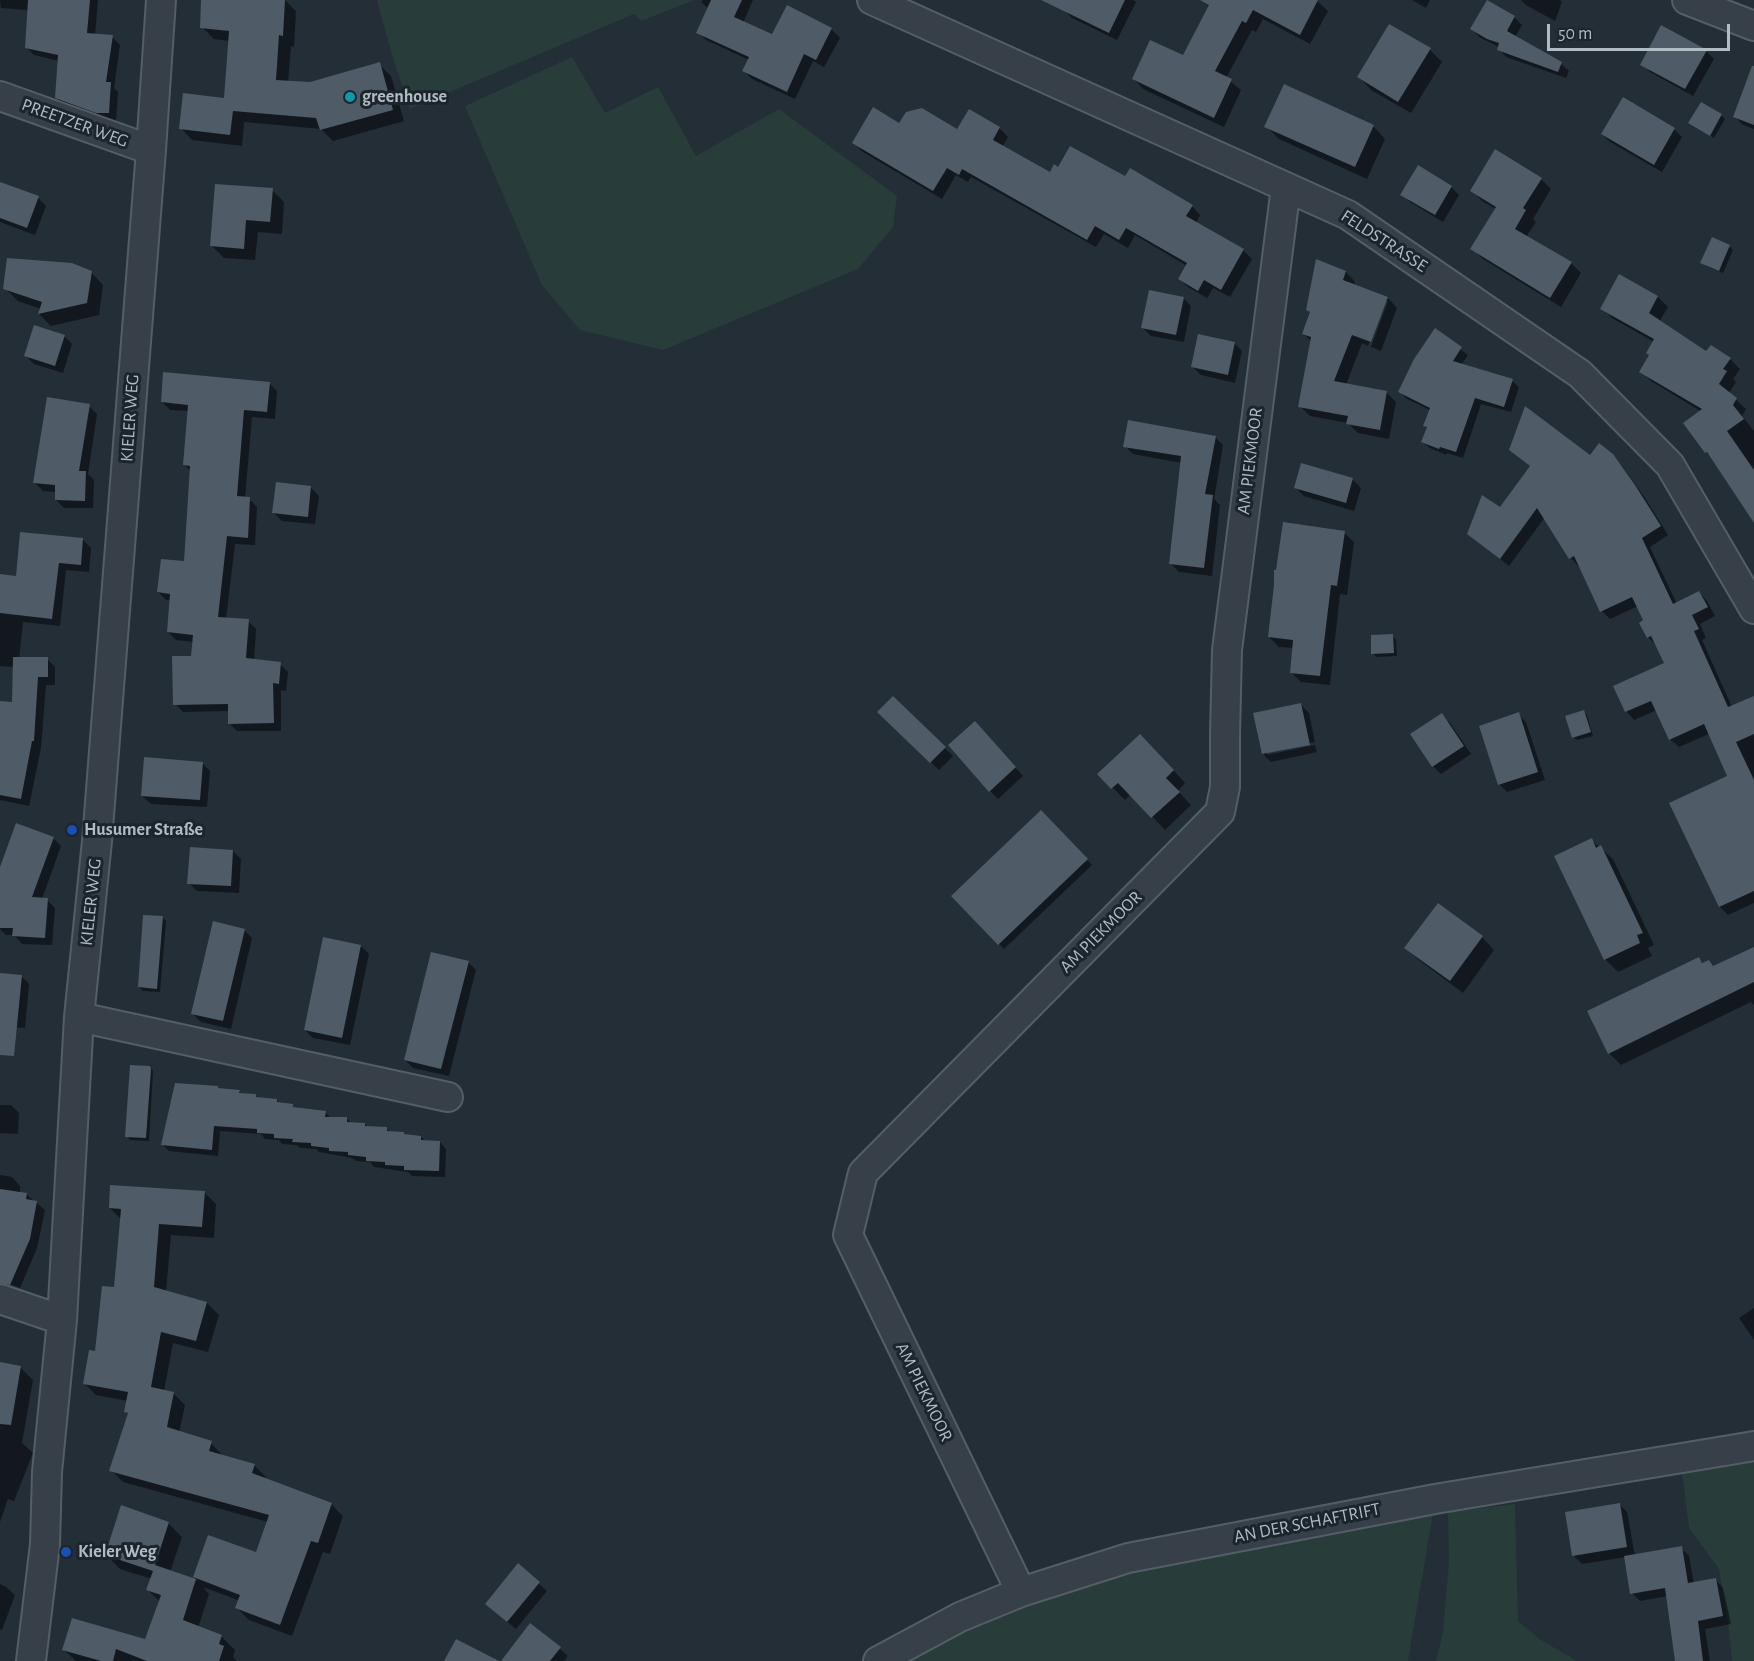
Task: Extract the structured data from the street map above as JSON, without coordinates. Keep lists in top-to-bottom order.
{
  "streets": {
    "street": [
      "PREETZER WEG",
      "FELDSTRASSE",
      "KIELER WEG",
      "AM PIEKMOOR",
      "AN DER SCHAFTRIFT"
    ]
  },
  "crossings": [
    ["PREETZER WEG", "KIELER WEG"],
    ["FELDSTRASSE", "AM PIEKMOOR"],
    ["AM PIEKMOOR", "AN DER SCHAFTRIFT"]
  ],
  "places": ["greenhouse", "Husumer Straße", "Kieler Weg"],
  "scale_bar": "50 m"
}
